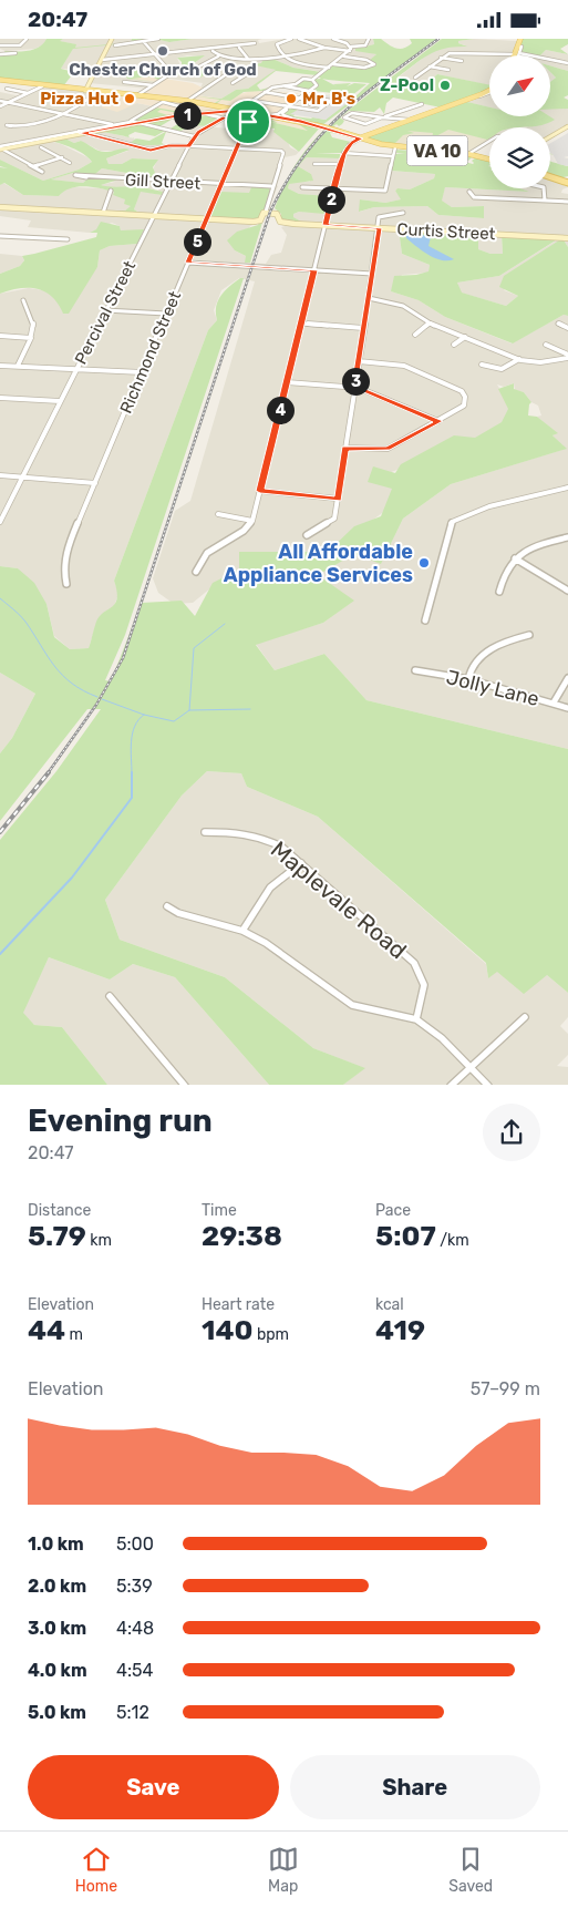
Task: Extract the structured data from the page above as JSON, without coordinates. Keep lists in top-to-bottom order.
{
  "streets": {
    "main road": ["VA 10"],
    "street": [
      "Gill Street",
      "Curtis Street",
      "Percival Street",
      "Richmond Street",
      "Jolly Lane",
      "Maplevale Road"
    ]
  },
  "crossings": [
    ["VA 10", "Percival Street"],
    ["Gill Street", "Percival Street"],
    ["Gill Street", "Richmond Street"]
  ],
  "places": [
    "Chester Church of God",
    "Z-Pool",
    "Pizza Hut",
    "Mr. B's",
    "All Affordable Appliance Services"
  ],
  "north": "top right",
  "page": {
    "status": "20:47",
    "pins": [
      "1",
      "2",
      "5",
      "3",
      "4"
    ],
    "heading": ["Evening run", "20:47"],
    "stats": [
      ["Distance", "5.79 km"],
      ["Time", "29:38"],
      ["Pace", "5:07 /km"],
      ["Elevation", "44 m"],
      ["Heart rate", "140 bpm"],
      ["kcal", "419"]
    ],
    "chart": ["Elevation", "57–99 m"],
    "list": [
      {
        "name": "1.0 km",
        "note": "5:00"
      },
      {
        "name": "2.0 km",
        "note": "5:39"
      },
      {
        "name": "3.0 km",
        "note": "4:48"
      },
      {
        "name": "4.0 km",
        "note": "4:54"
      },
      {
        "name": "5.0 km",
        "note": "5:12"
      }
    ],
    "buttons": ["Save", "Share"],
    "tabs": ["Home", "Map", "Saved"]
  }
}
